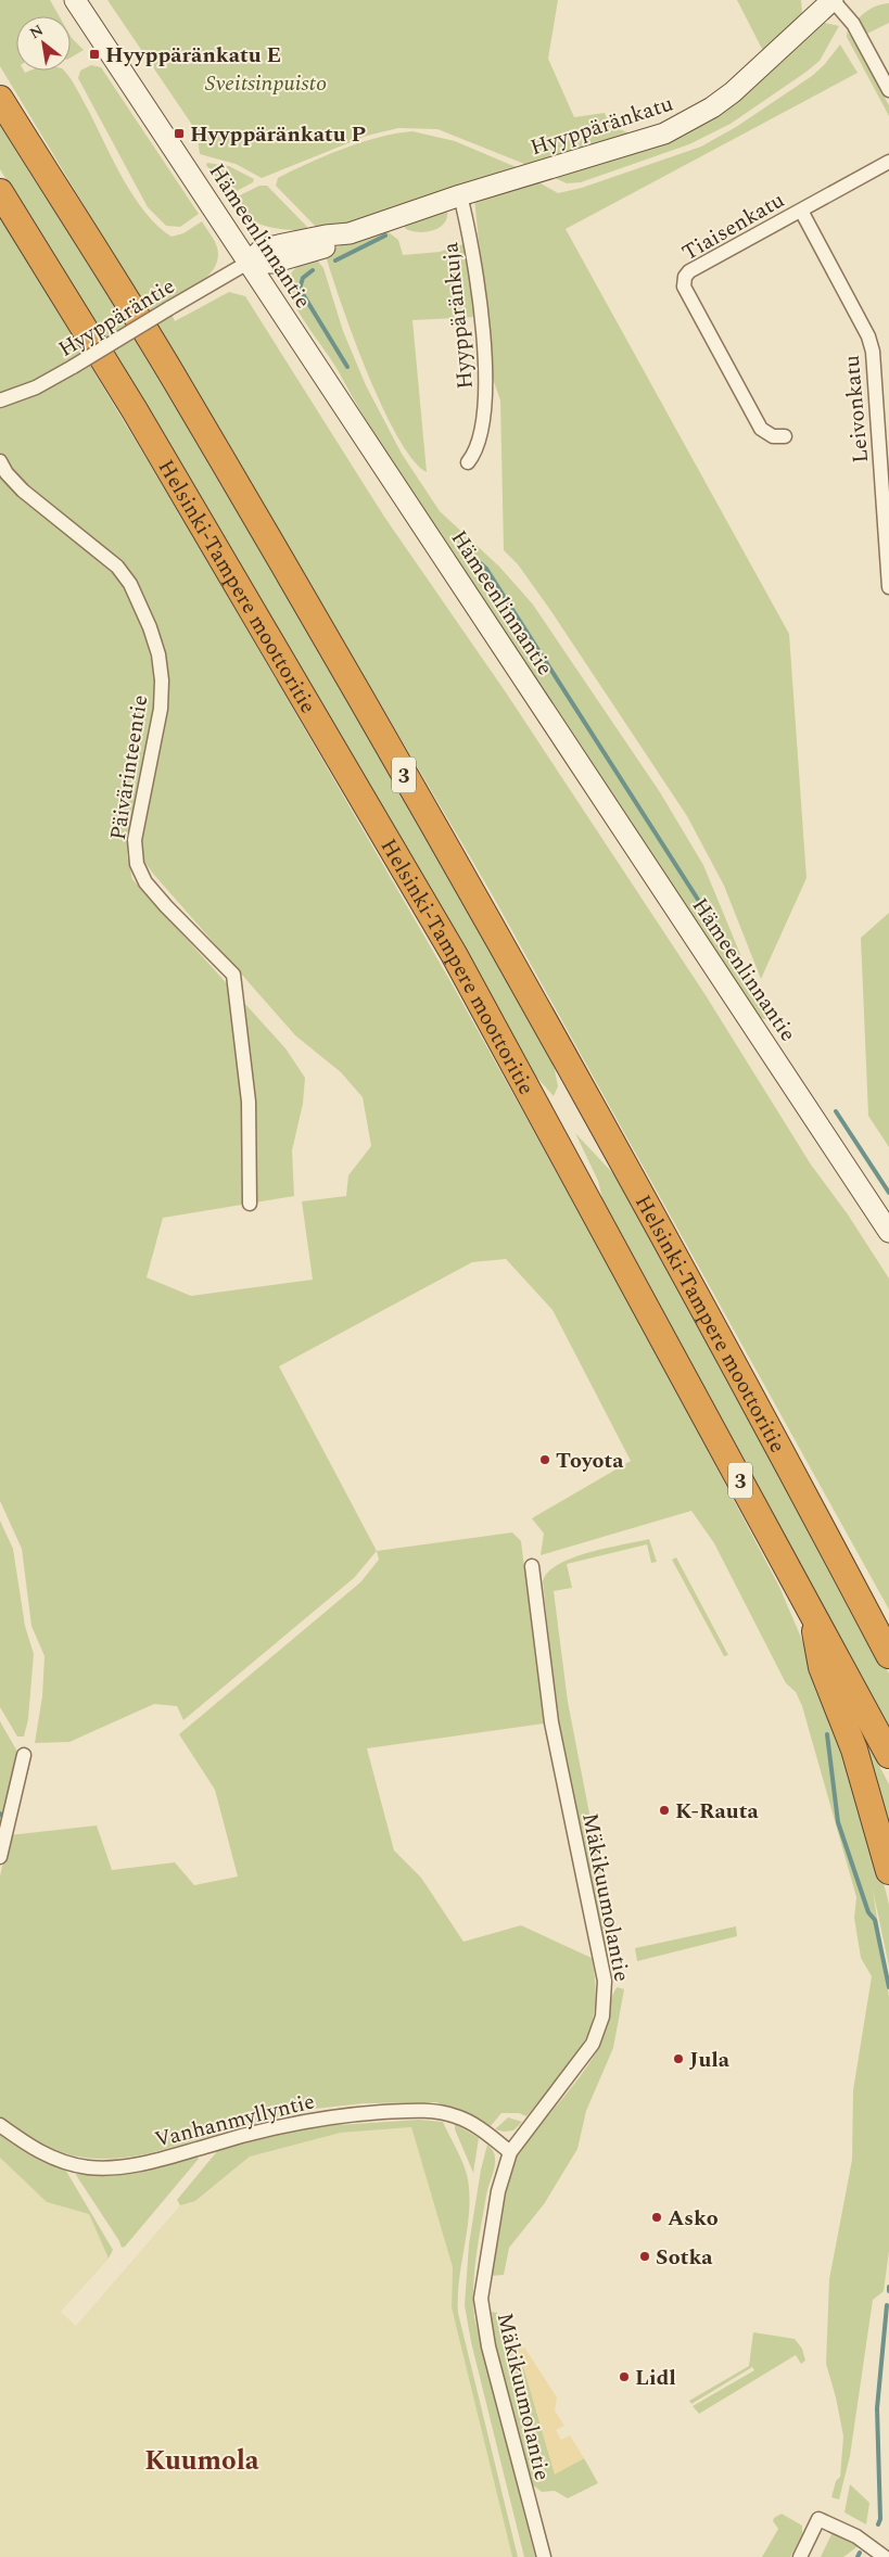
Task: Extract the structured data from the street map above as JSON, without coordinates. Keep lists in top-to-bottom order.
{
  "streets": {
    "highway": ["Helsinki-Tampere moottoritie", "3"],
    "main road": ["Hyyppäränkatu", "Hämeenlinnantie"],
    "street": [
      "Tiaisenkatu",
      "Hyyppäränkuja",
      "Hyyppäräntie",
      "Leivonkatu",
      "Päivärinteentie",
      "Mäkikuumolantie",
      "Vanhanmyllyntie"
    ]
  },
  "crossings": [
    ["Hyyppäränkatu", "Hämeenlinnantie"],
    ["Hyyppäränkatu", "Hyyppäränkuja"],
    ["Hyyppäränkatu", "Hyyppäräntie"],
    ["Tiaisenkatu", "Leivonkatu"],
    ["Hämeenlinnantie", "Hyyppäräntie"],
    ["Mäkikuumolantie", "Vanhanmyllyntie"]
  ],
  "districts": ["Kuumola"],
  "parks": ["Sveitsinpuisto"],
  "places": {
    "transit": ["Hyyppäränkatu E", "Hyyppäränkatu P"],
    "other": [
      "Toyota",
      "K-Rauta",
      "Jula",
      "Asko",
      "Sotka",
      "Lidl"
    ]
  },
  "north": "top left"
}
